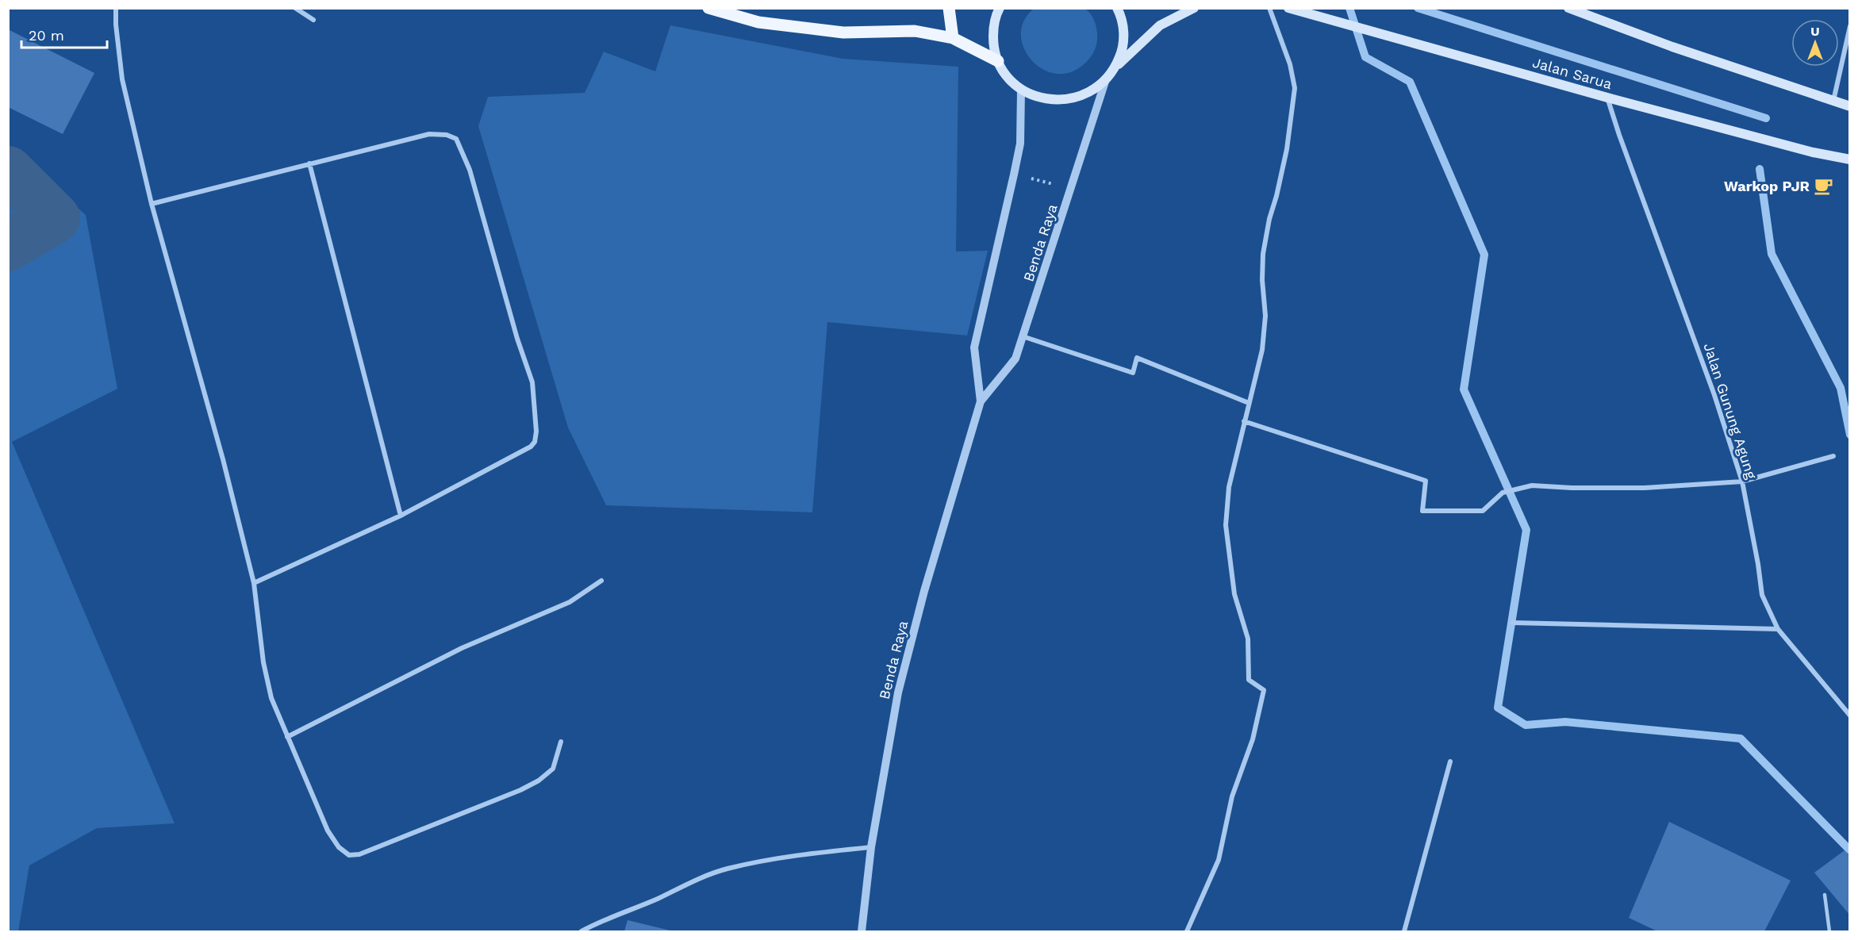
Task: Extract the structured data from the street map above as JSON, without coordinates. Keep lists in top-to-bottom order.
{
  "streets": {
    "main road": ["Jalan Sarua"],
    "street": ["Benda Raya", "Jalan Gunung Agung"]
  },
  "crossings": [
    ["Jalan Sarua", "Jalan Gunung Agung"]
  ],
  "places": {
    "cafe": ["Warkop PJR"]
  },
  "scale_bar": "20 m",
  "north": "top"
}
